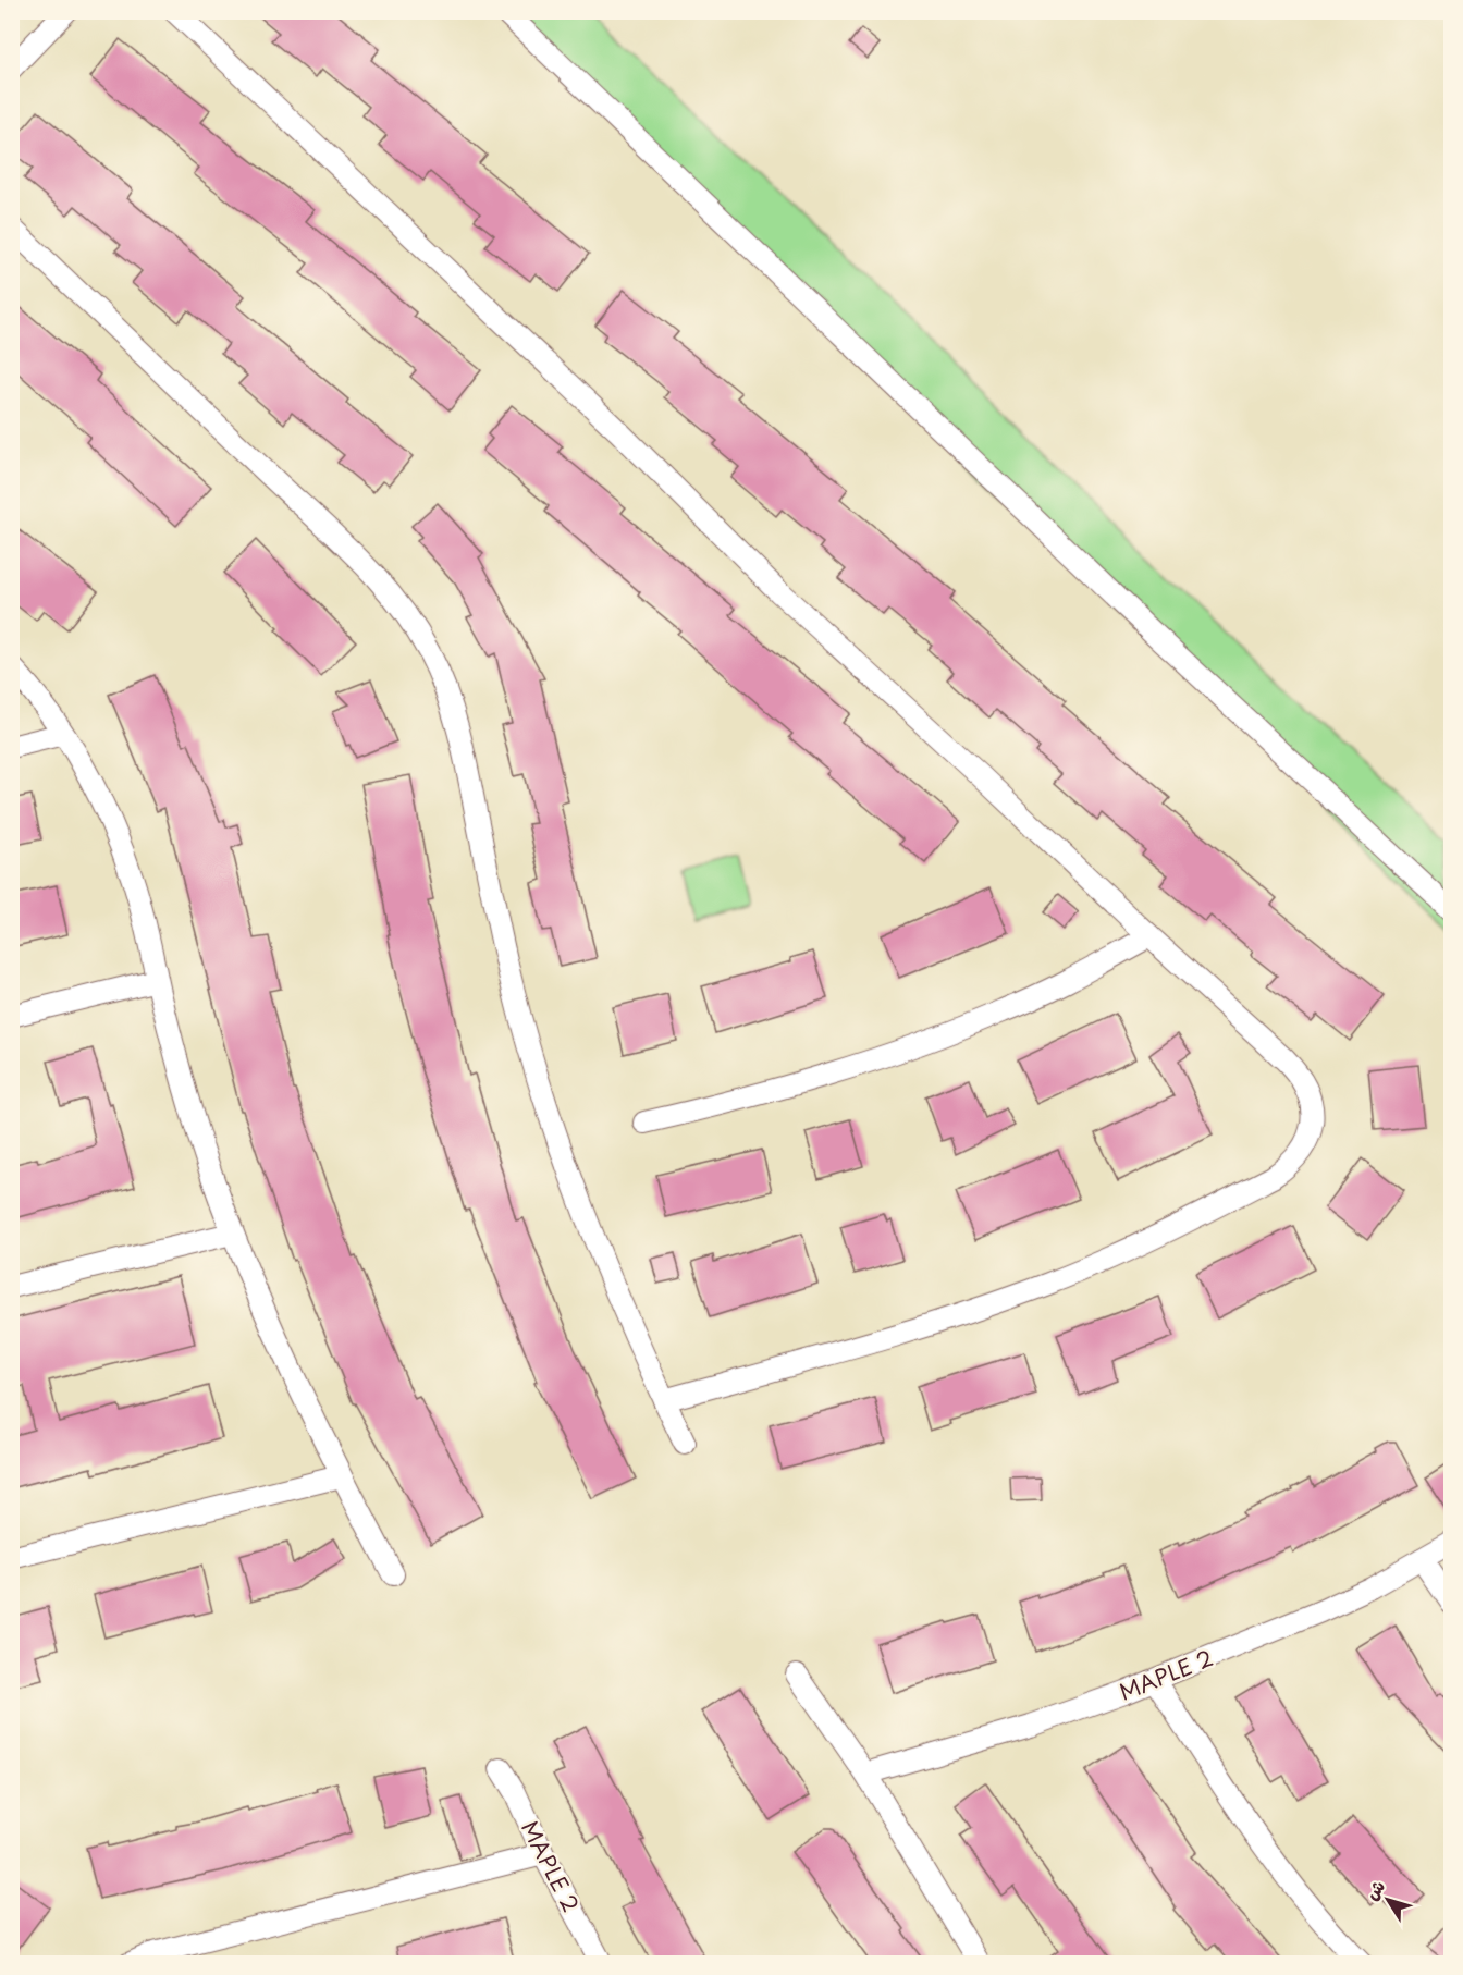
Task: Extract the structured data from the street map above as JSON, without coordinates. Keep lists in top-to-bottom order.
{
  "streets": {
    "street": ["MAPLE 2"]
  },
  "north": "top left"
}
